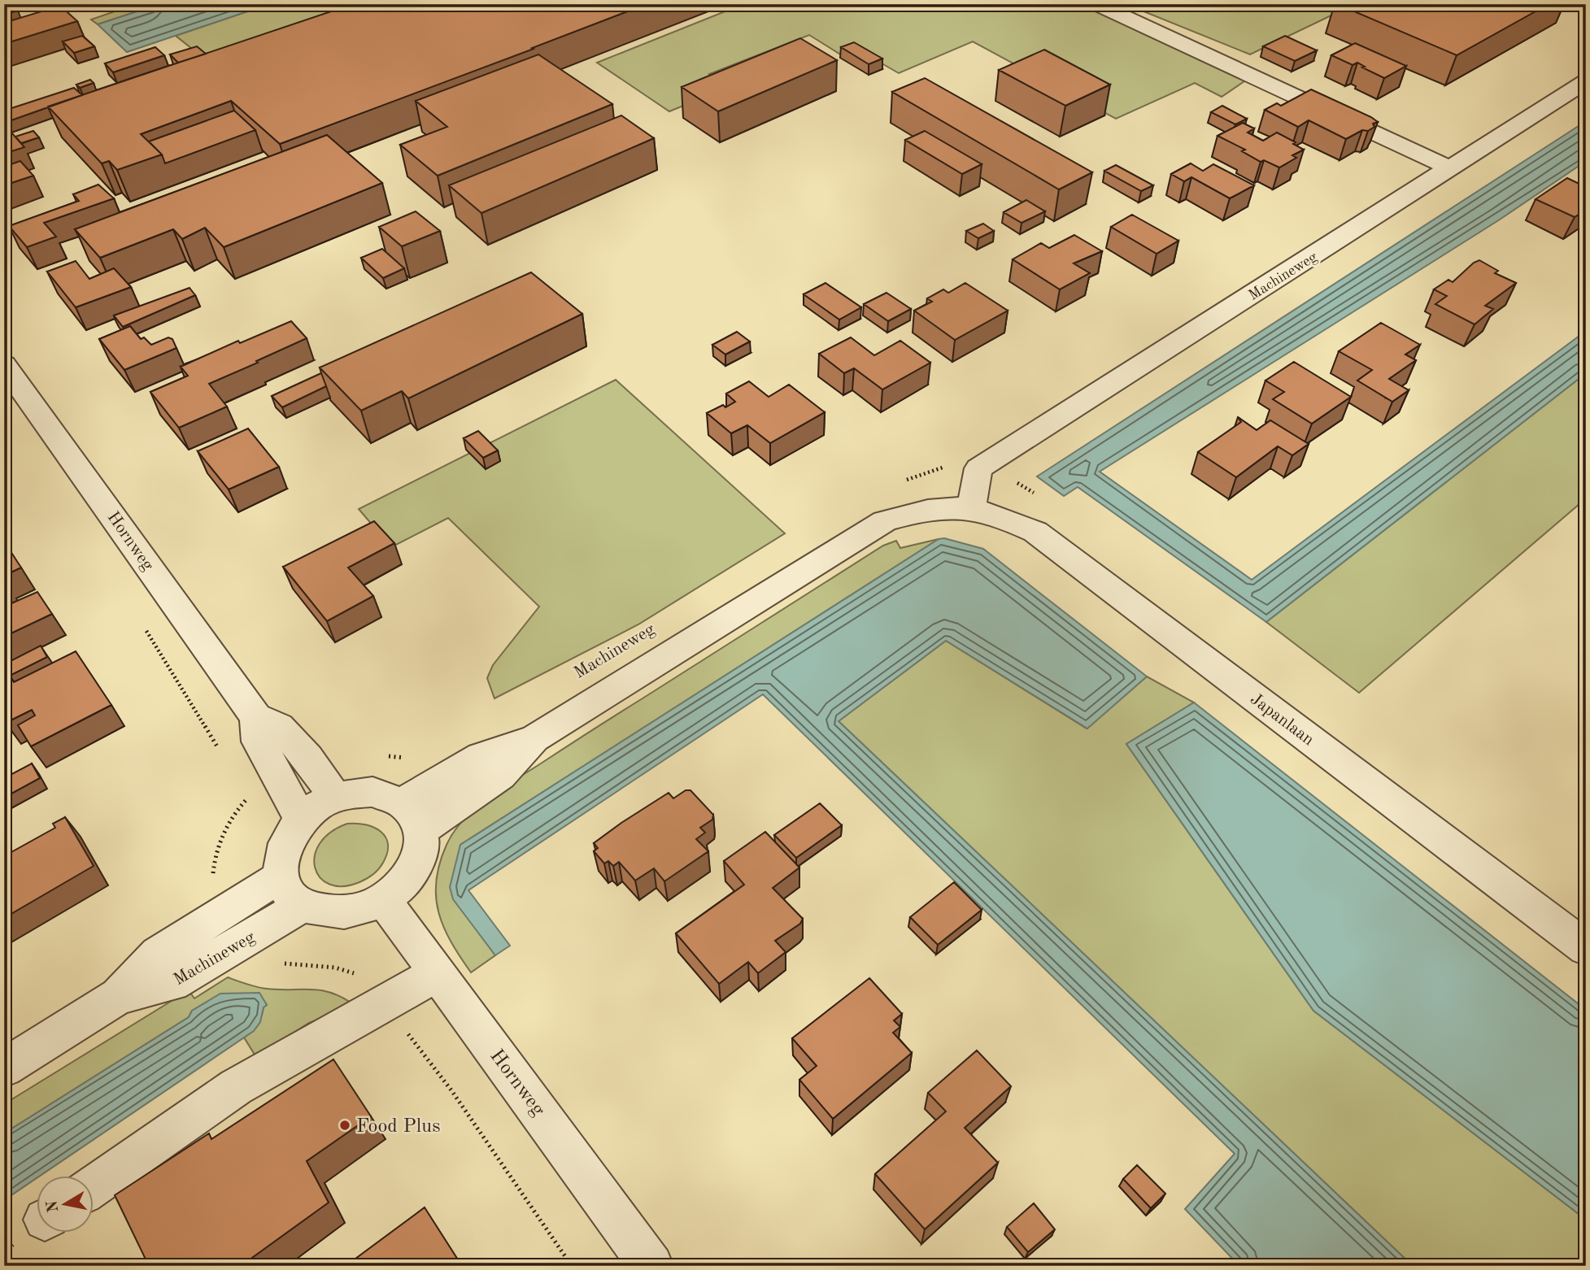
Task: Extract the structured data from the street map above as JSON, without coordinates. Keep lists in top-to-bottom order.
{
  "streets": {
    "street": ["Machineweg", "Hornweg", "Japanlaan"]
  },
  "crossings": [
    ["Machineweg", "Hornweg"],
    ["Machineweg", "Japanlaan"]
  ],
  "places": ["Food Plus"],
  "north": "left"
}
